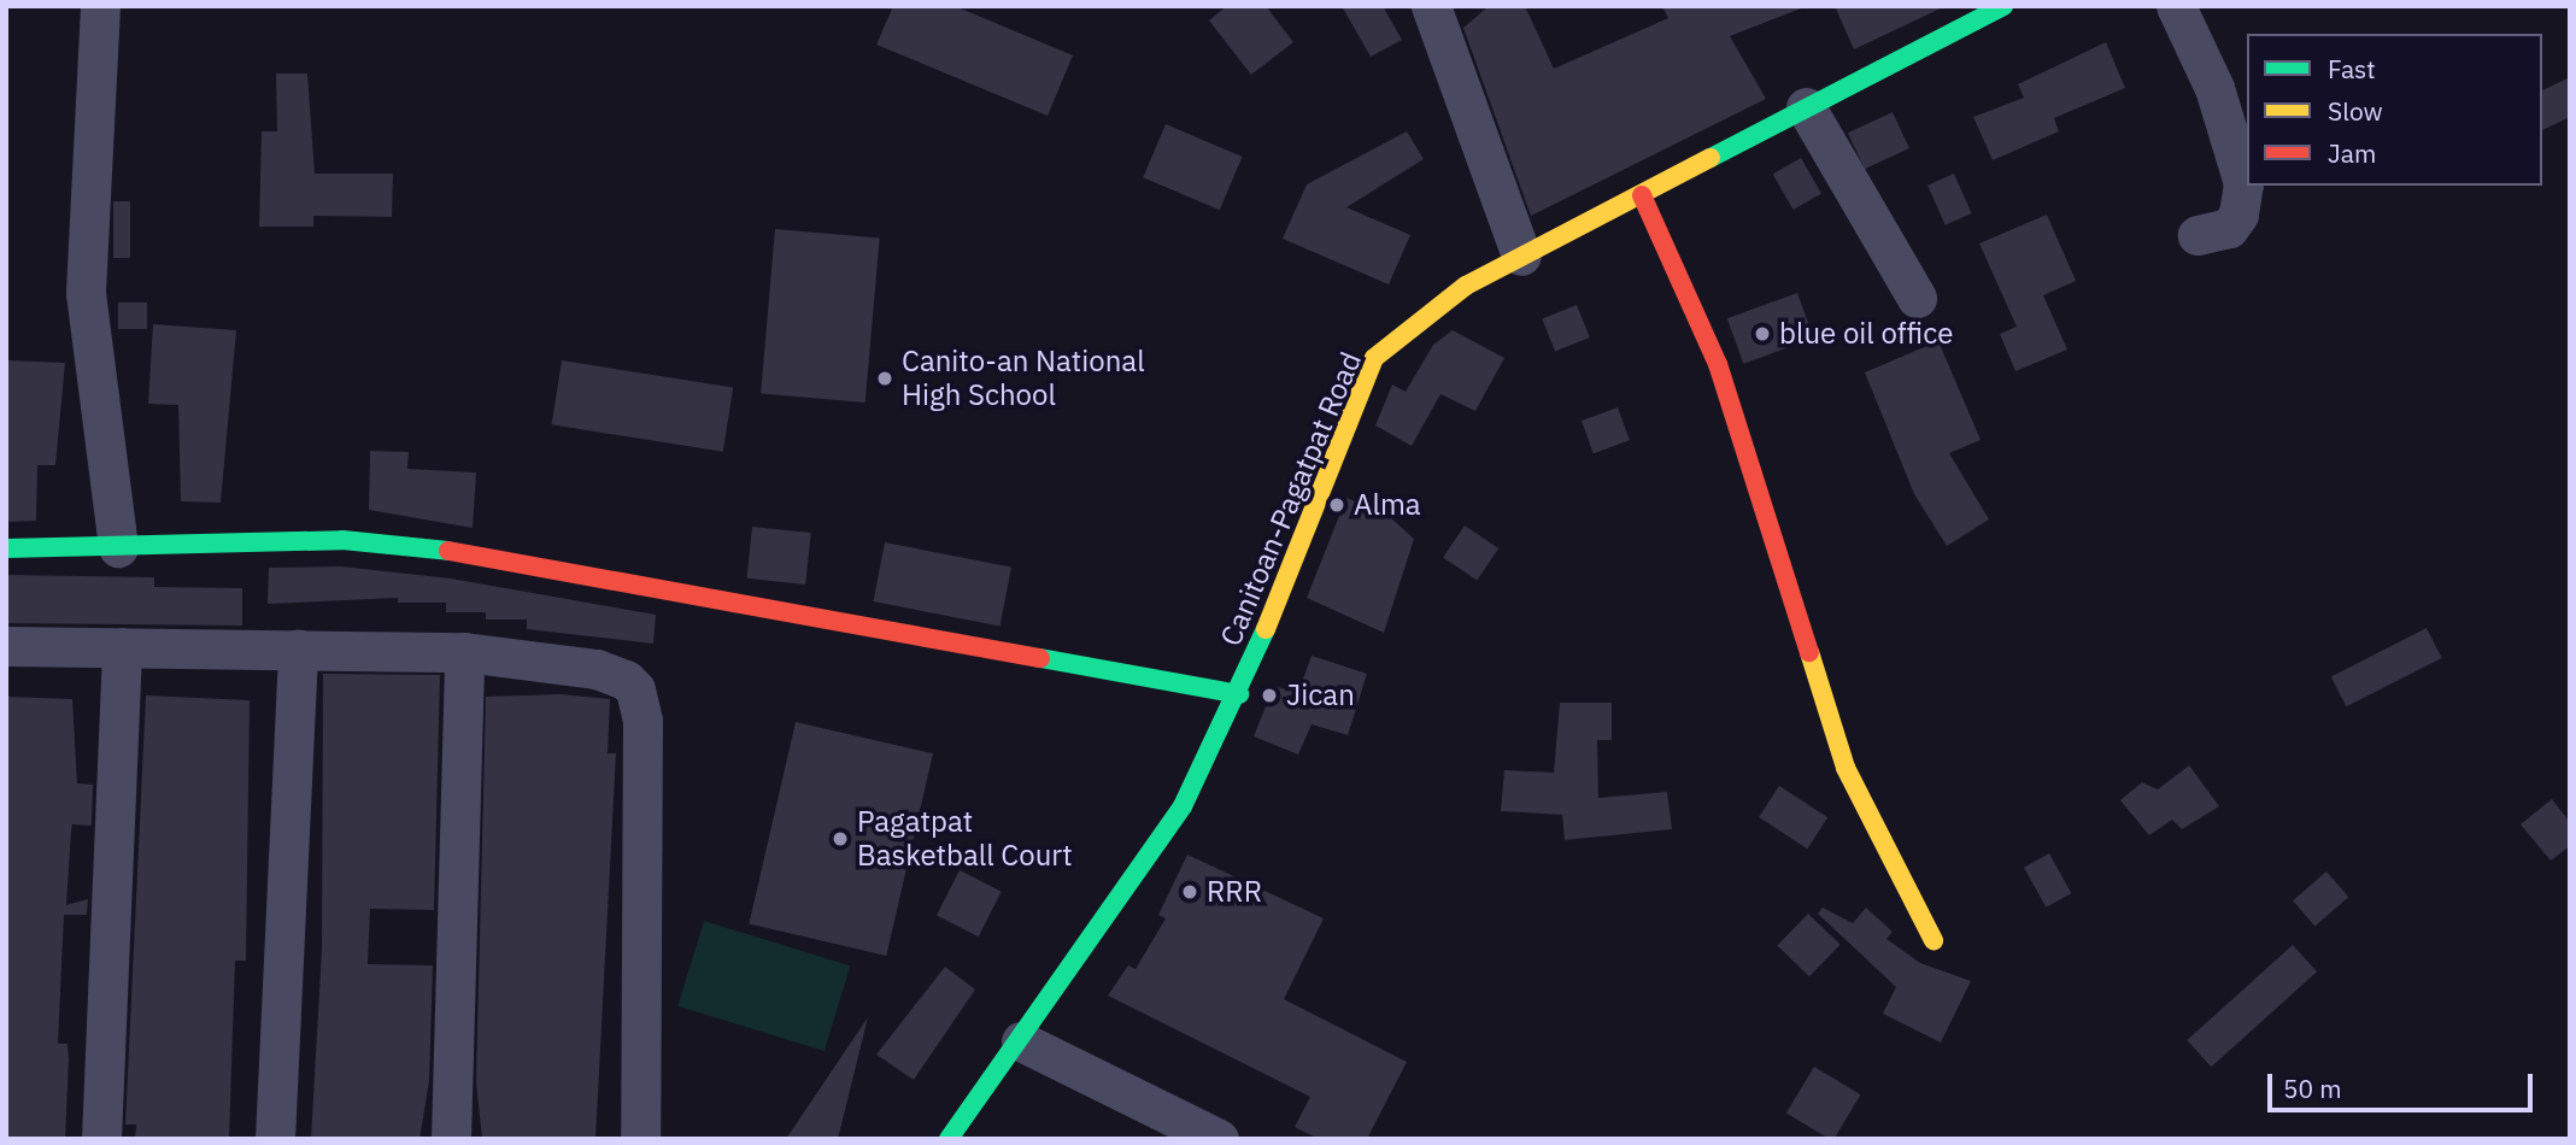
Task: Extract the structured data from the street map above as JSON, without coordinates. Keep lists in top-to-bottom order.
{
  "streets": {
    "street": ["Canitoan-Pagatpat Road"]
  },
  "places": [
    "blue oil office",
    "Canito-an National High School",
    "Alma",
    "Jican",
    "Pagatpat Basketball Court",
    "RRR"
  ],
  "legend": ["Fast", "Slow", "Jam"],
  "scale_bar": "50 m"
}
